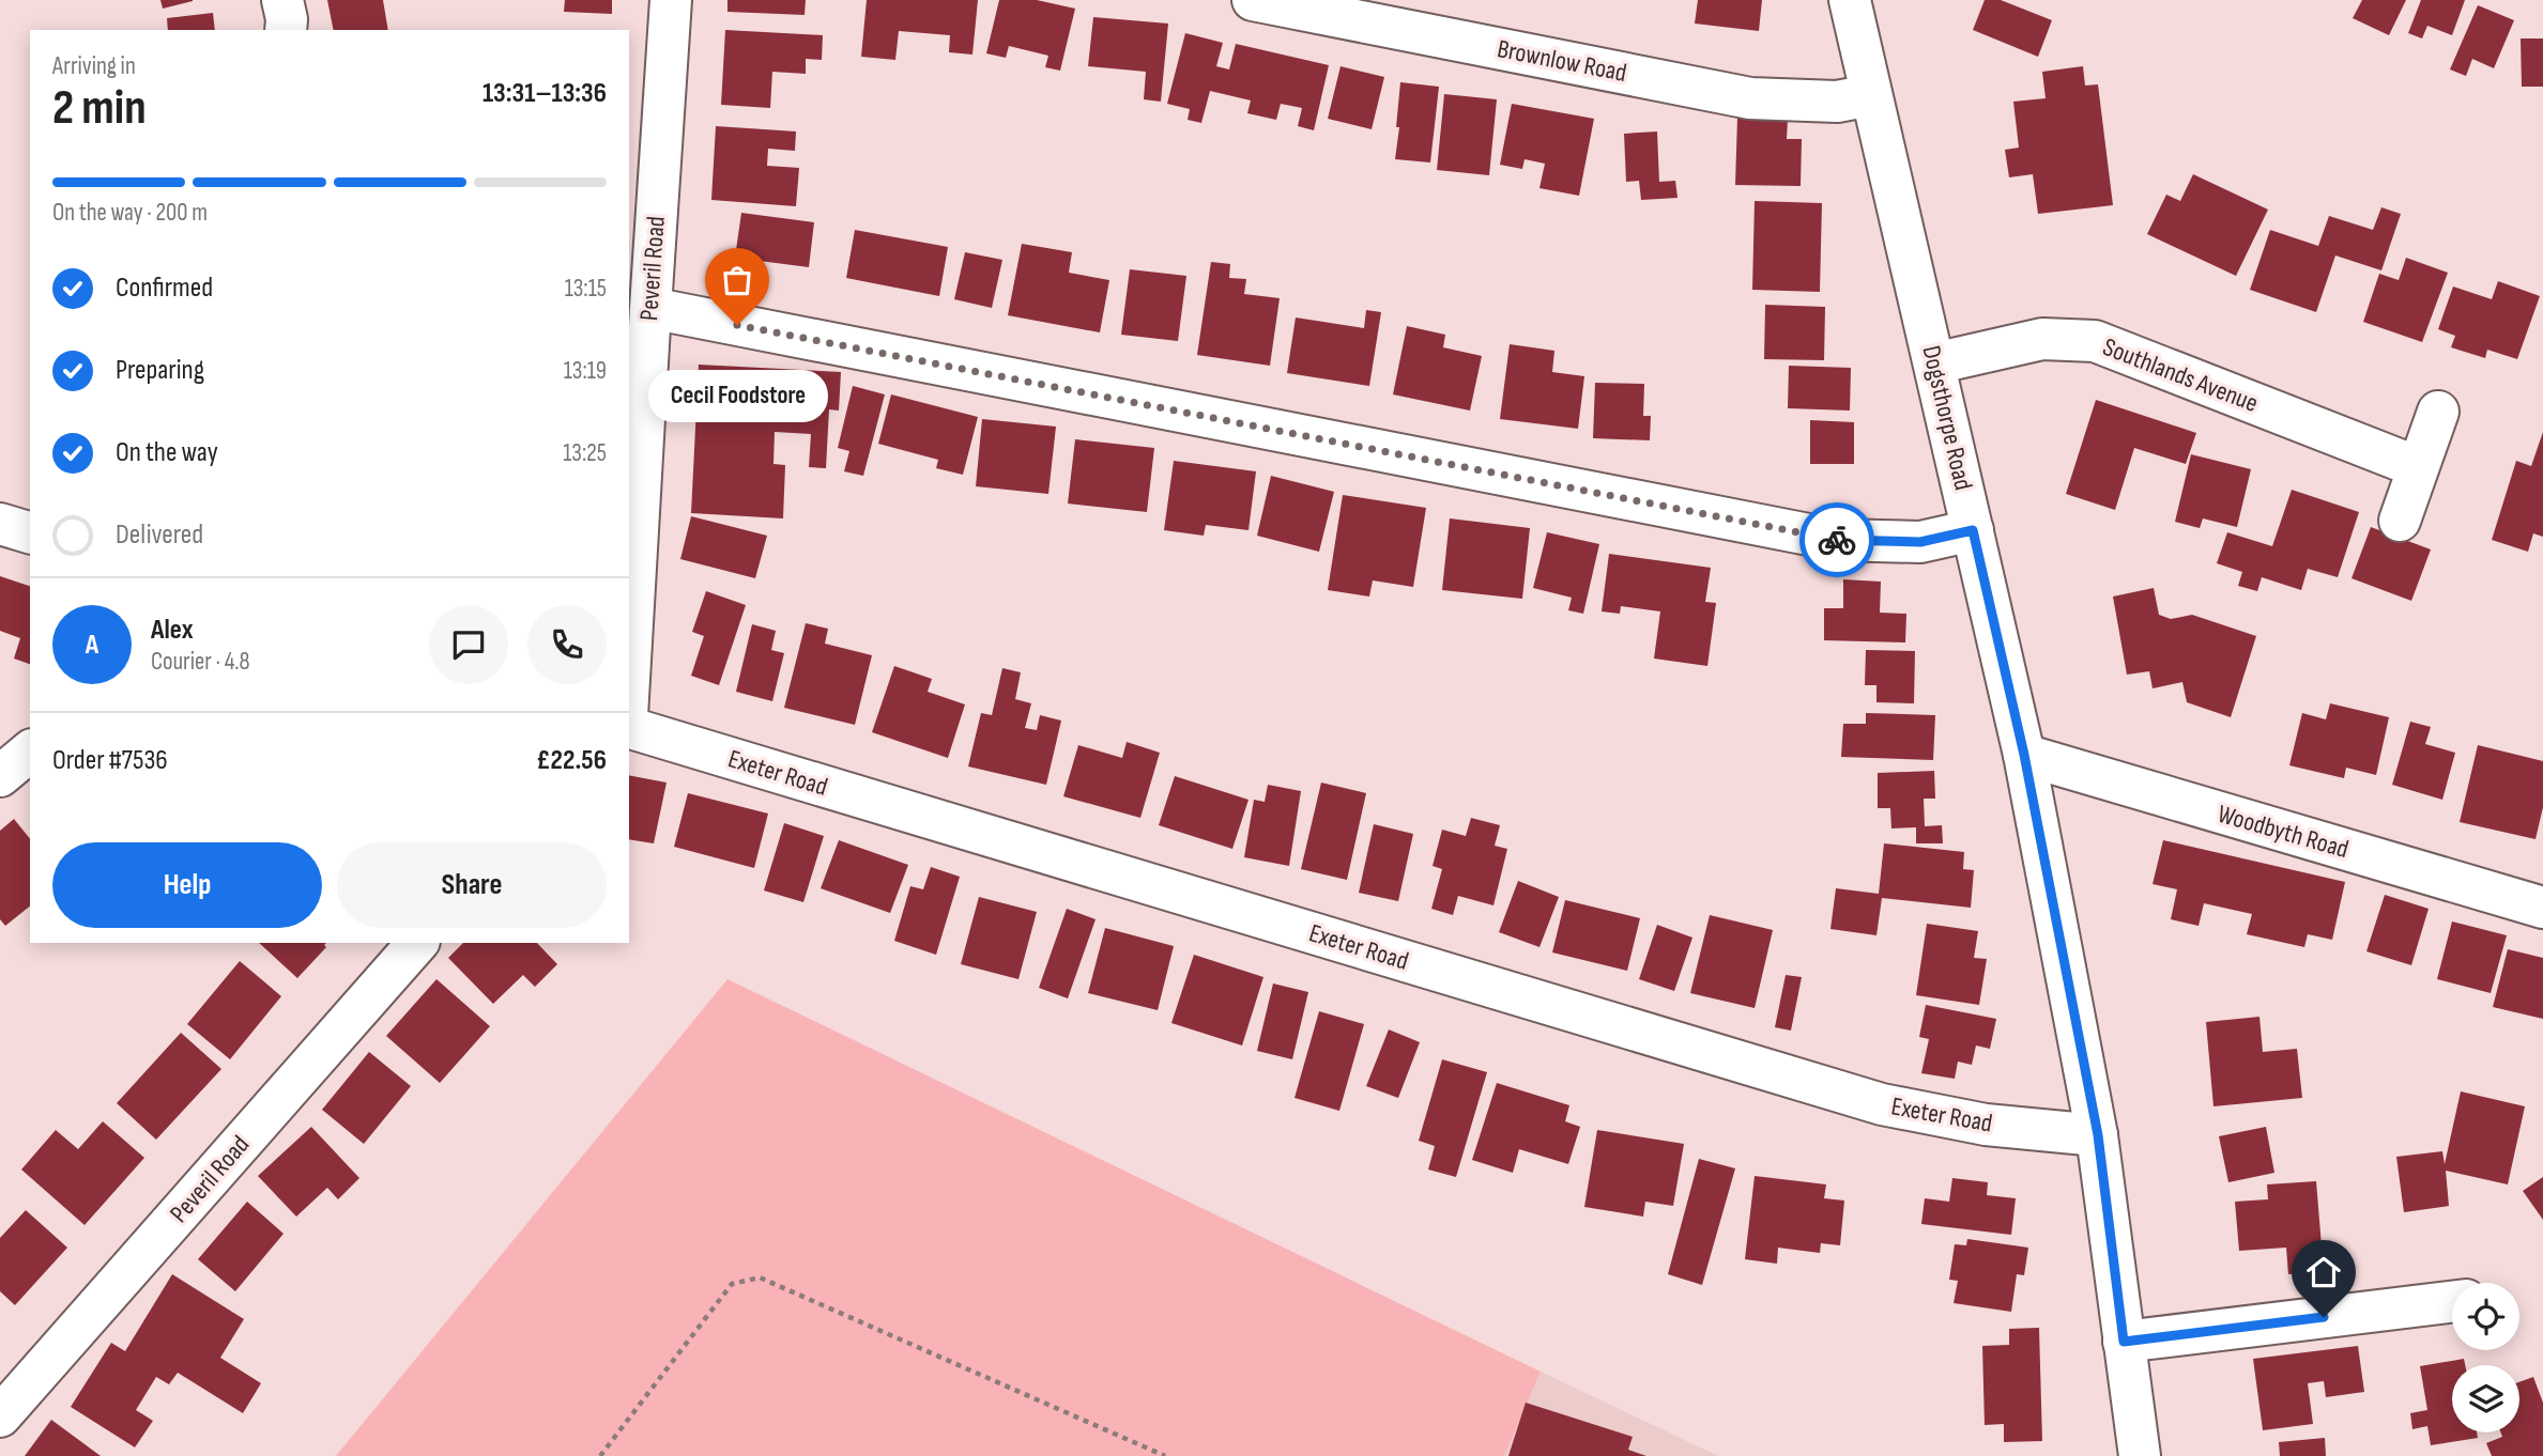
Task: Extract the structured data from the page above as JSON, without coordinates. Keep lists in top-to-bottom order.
{
  "streets": {
    "street": [
      "Brownlow Road",
      "Peveril Road",
      "Southlands Avenue",
      "Dogsthorpe Road",
      "Exeter Road",
      "Woodbyth Road"
    ]
  },
  "crossings": [
    ["Brownlow Road", "Dogsthorpe Road"],
    ["Southlands Avenue", "Dogsthorpe Road"],
    ["Dogsthorpe Road", "Exeter Road"],
    ["Dogsthorpe Road", "Woodbyth Road"]
  ],
  "places": ["Cecil Foodstore"],
  "page": {
    "heading": ["2 min", "Arriving in", "13:31–13:36"],
    "panel": [
      "Alex",
      "Courier · 4.8",
      "Order #7536",
      "£22.56"
    ],
    "bar": "On the way · 200 m",
    "list": [
      ["Confirmed", "13:15"],
      ["Preparing", "13:19"],
      ["On the way", "13:25"],
      "Delivered"
    ],
    "bubble": "Cecil Foodstore",
    "round": "A",
    "buttons": ["Help", "Share"]
  }
}
